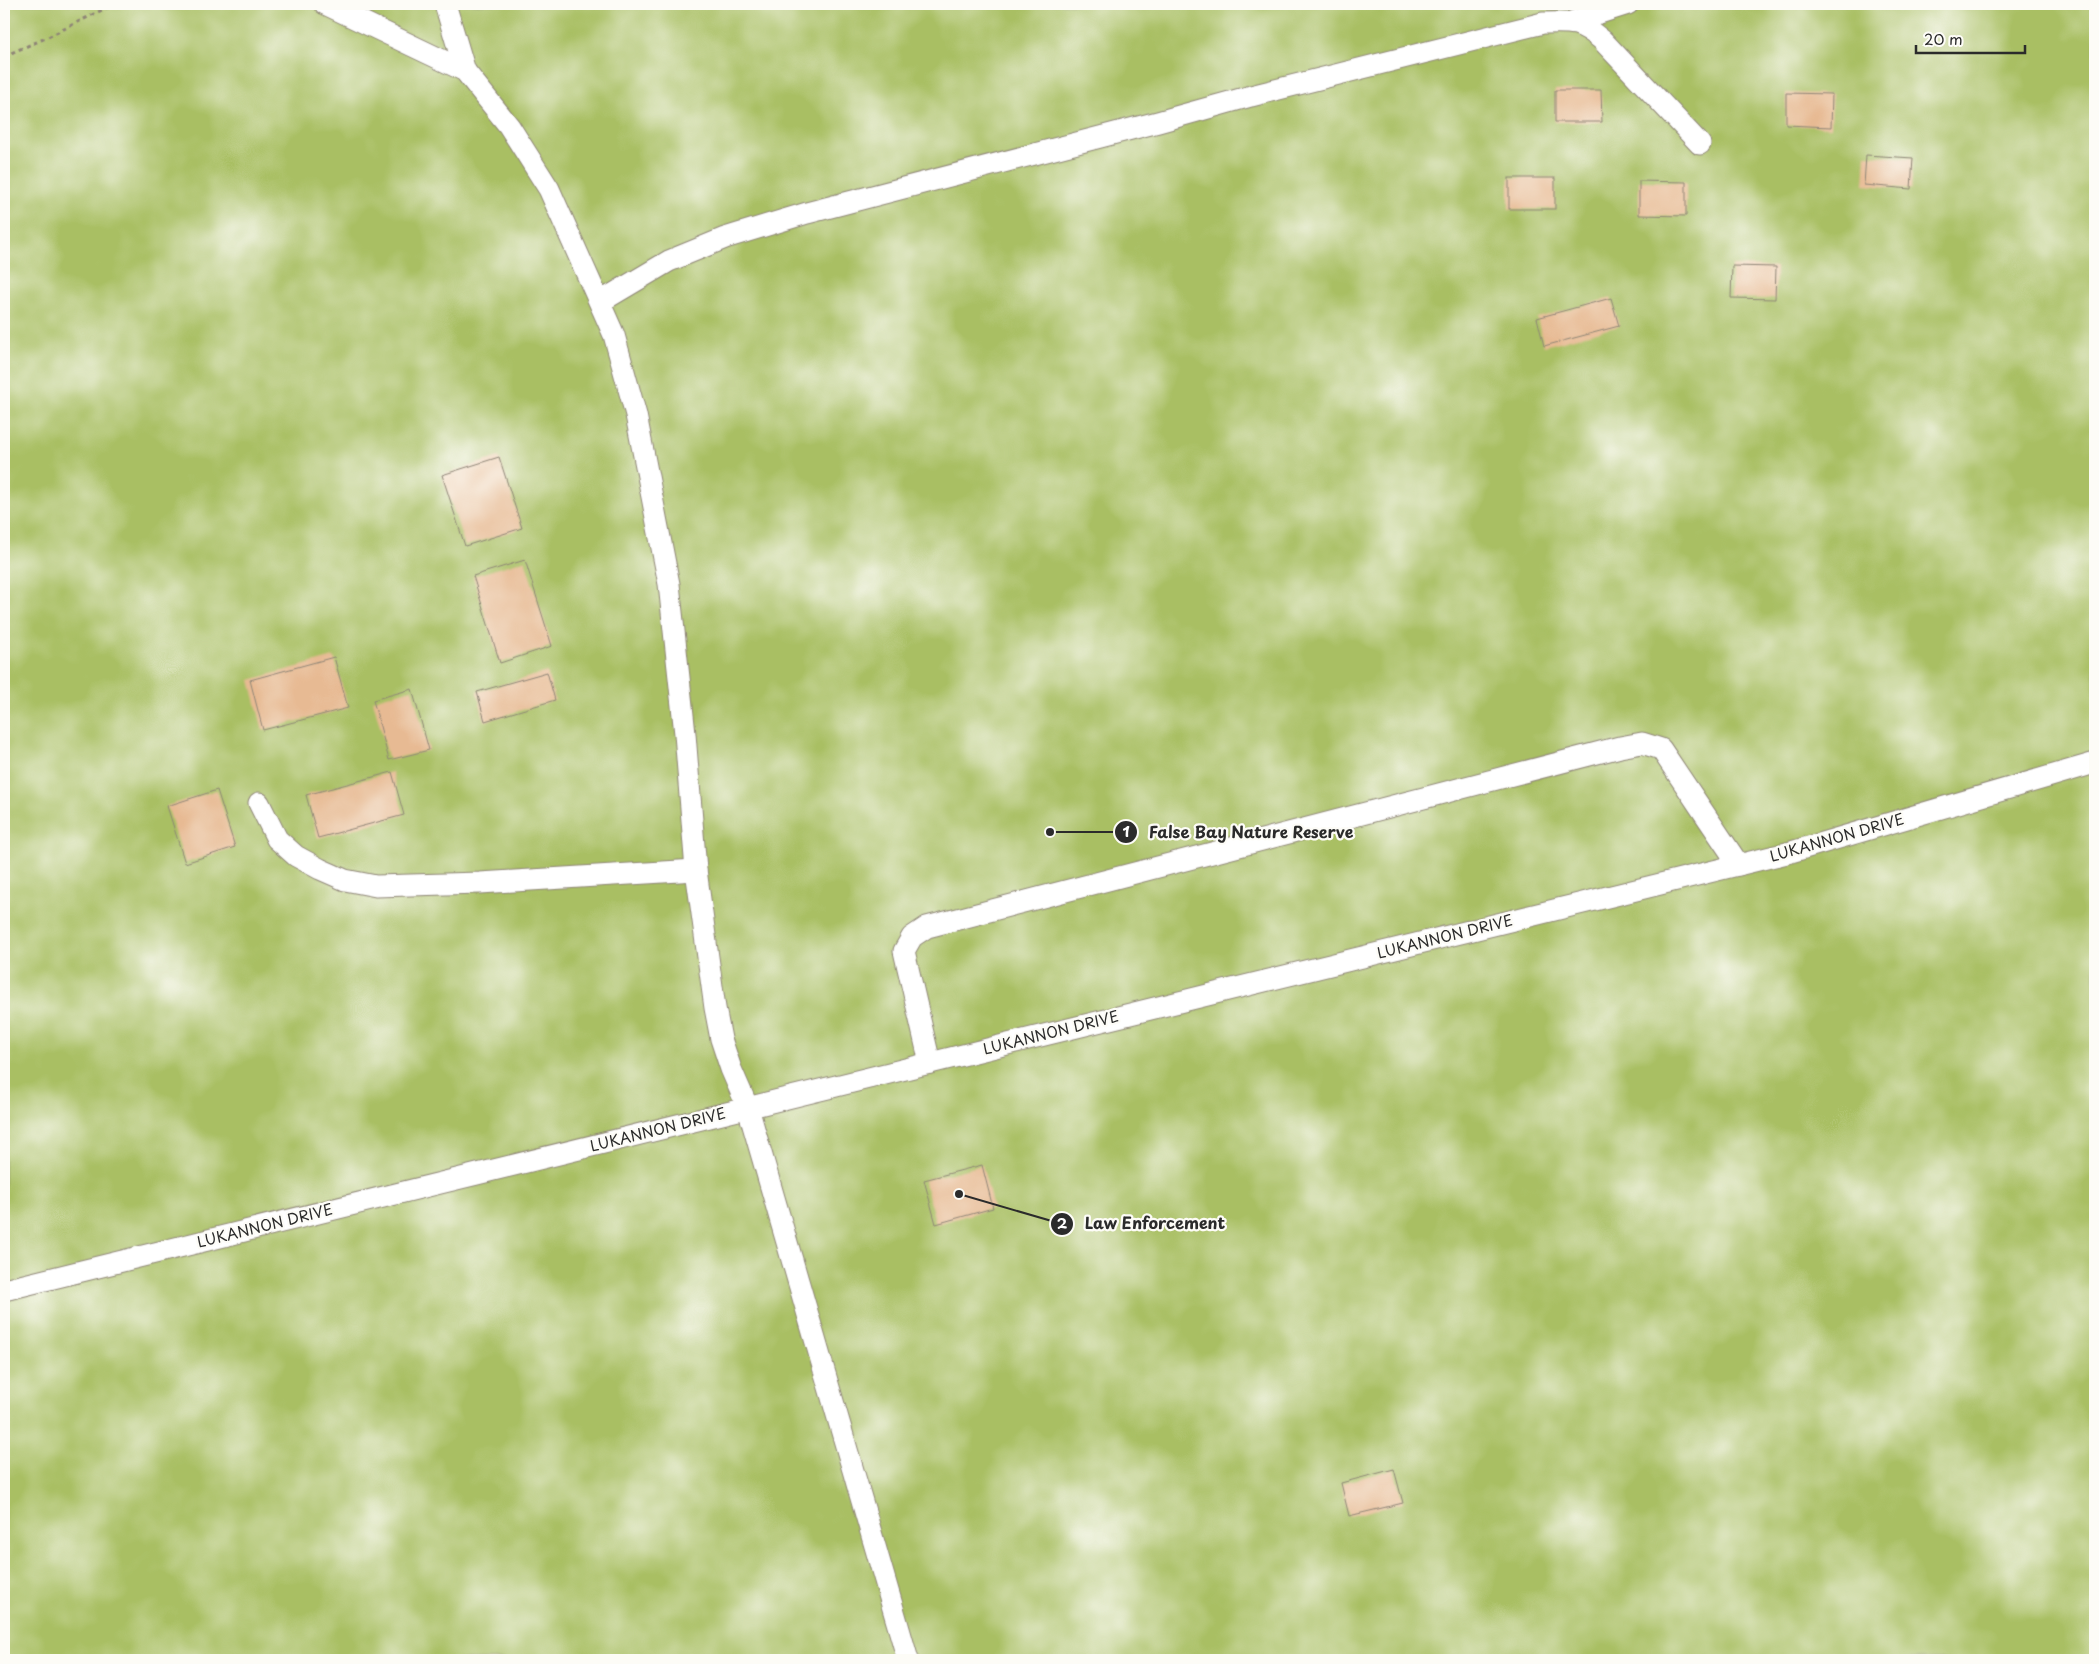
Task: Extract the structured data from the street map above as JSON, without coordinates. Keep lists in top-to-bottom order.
{
  "streets": {
    "lane": ["LUKANNON DRIVE"]
  },
  "places": ["False Bay Nature Reserve", "Law Enforcement"],
  "scale_bar": "20 m"
}
